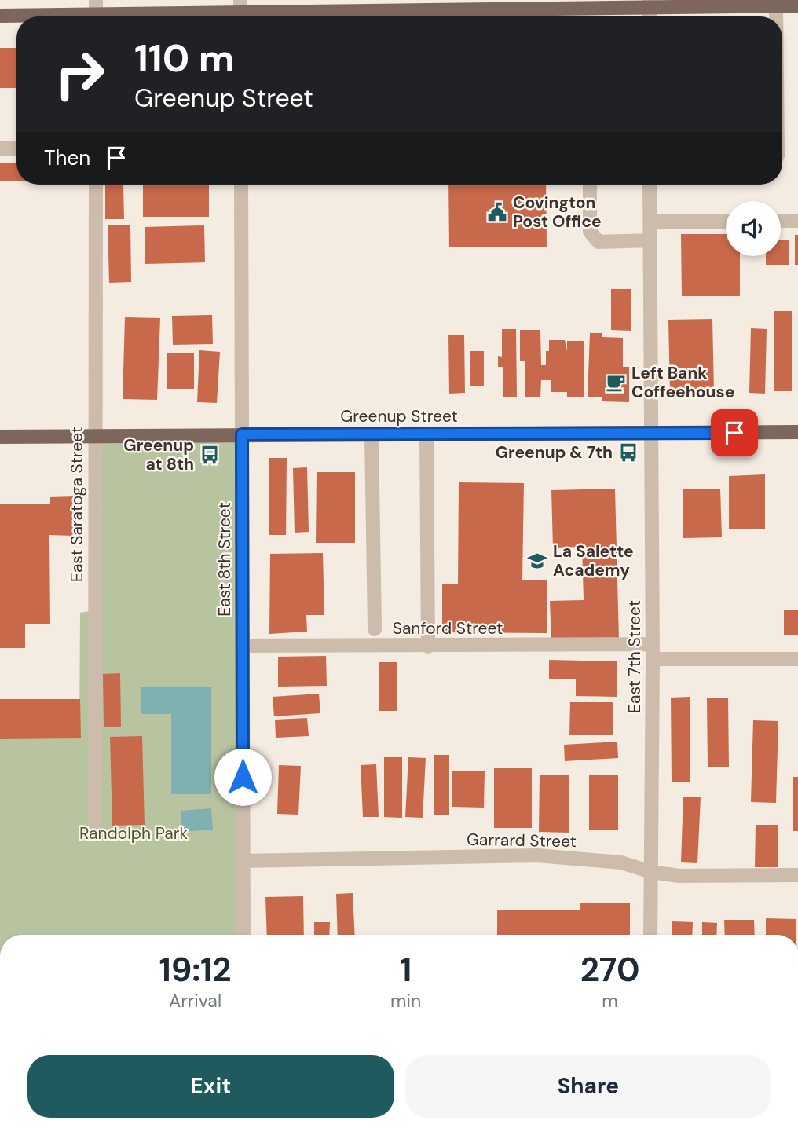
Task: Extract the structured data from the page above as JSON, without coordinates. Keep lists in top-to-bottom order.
{
  "streets": {
    "main road": ["Greenup Street"],
    "street": [
      "East Saratoga Street",
      "East 8th Street",
      "Sanford Street",
      "East 7th Street",
      "Garrard Street"
    ]
  },
  "crossings": [
    ["Greenup Street", "East Saratoga Street"],
    ["Greenup Street", "East 8th Street"],
    ["Greenup Street", "East 7th Street"],
    ["East 8th Street", "Sanford Street"],
    ["East 8th Street", "Garrard Street"],
    ["Sanford Street", "East 7th Street"],
    ["East 7th Street", "Garrard Street"]
  ],
  "parks": ["Randolph Park"],
  "places": {
    "public building": ["Covington Post Office"],
    "cafe": ["Left Bank Coffeehouse"],
    "bus stop": ["Greenup & 7th", "Greenup at 8th"],
    "school or university": ["La Salette Academy"]
  },
  "page": {
    "turn": ["110 m", "Greenup Street"],
    "then": "Then",
    "eta": [
      "19:12",
      "Arrival",
      "1",
      "min",
      "270",
      "m"
    ],
    "buttons": ["Exit", "Share"]
  }
}
